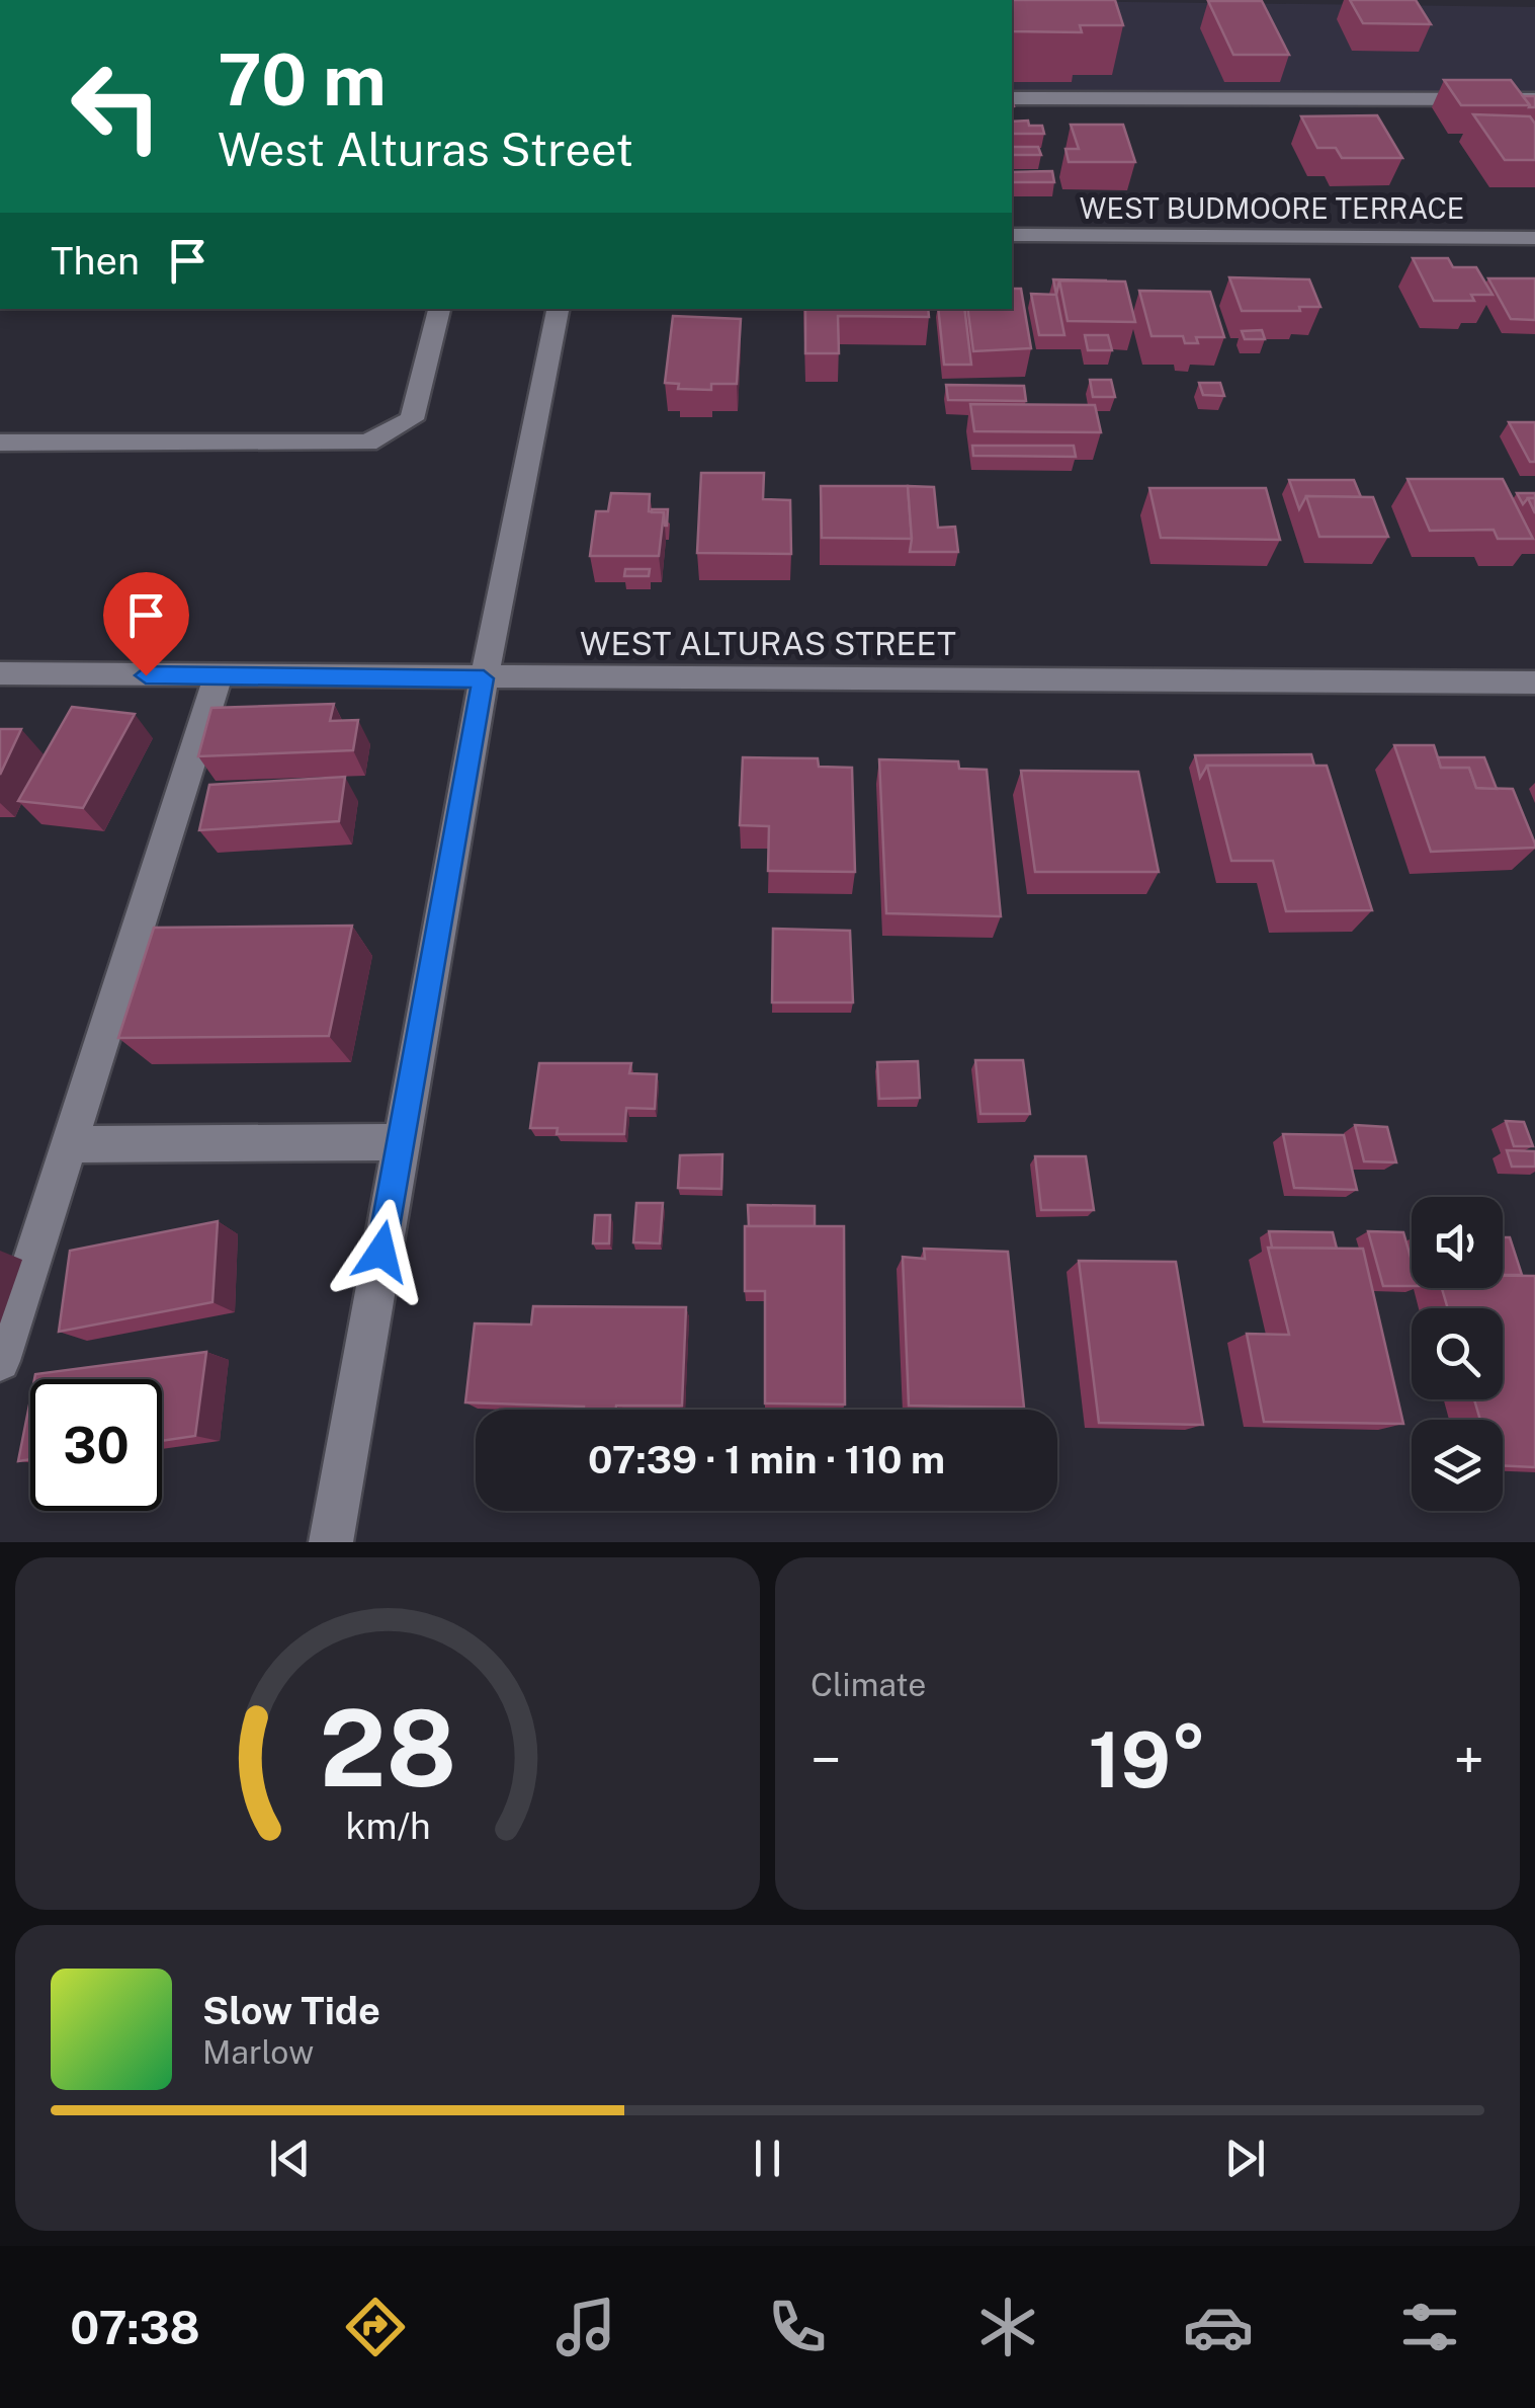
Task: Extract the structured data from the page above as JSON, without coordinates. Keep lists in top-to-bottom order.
{
  "streets": {
    "street": ["WEST BUDMOORE TERRACE", "WEST ALTURAS STREET"]
  },
  "page": {
    "turn": ["70 m", "West Alturas Street"],
    "then": "Then",
    "limit": "30",
    "trip": "07:39 · 1 min · 110 m",
    "tile": "Climate",
    "heat": ["−", "19°", "+"],
    "song": ["Slow Tide", "Marlow"],
    "tabs": "07:38",
    "gauge": ["28", "km/h"]
  }
}
